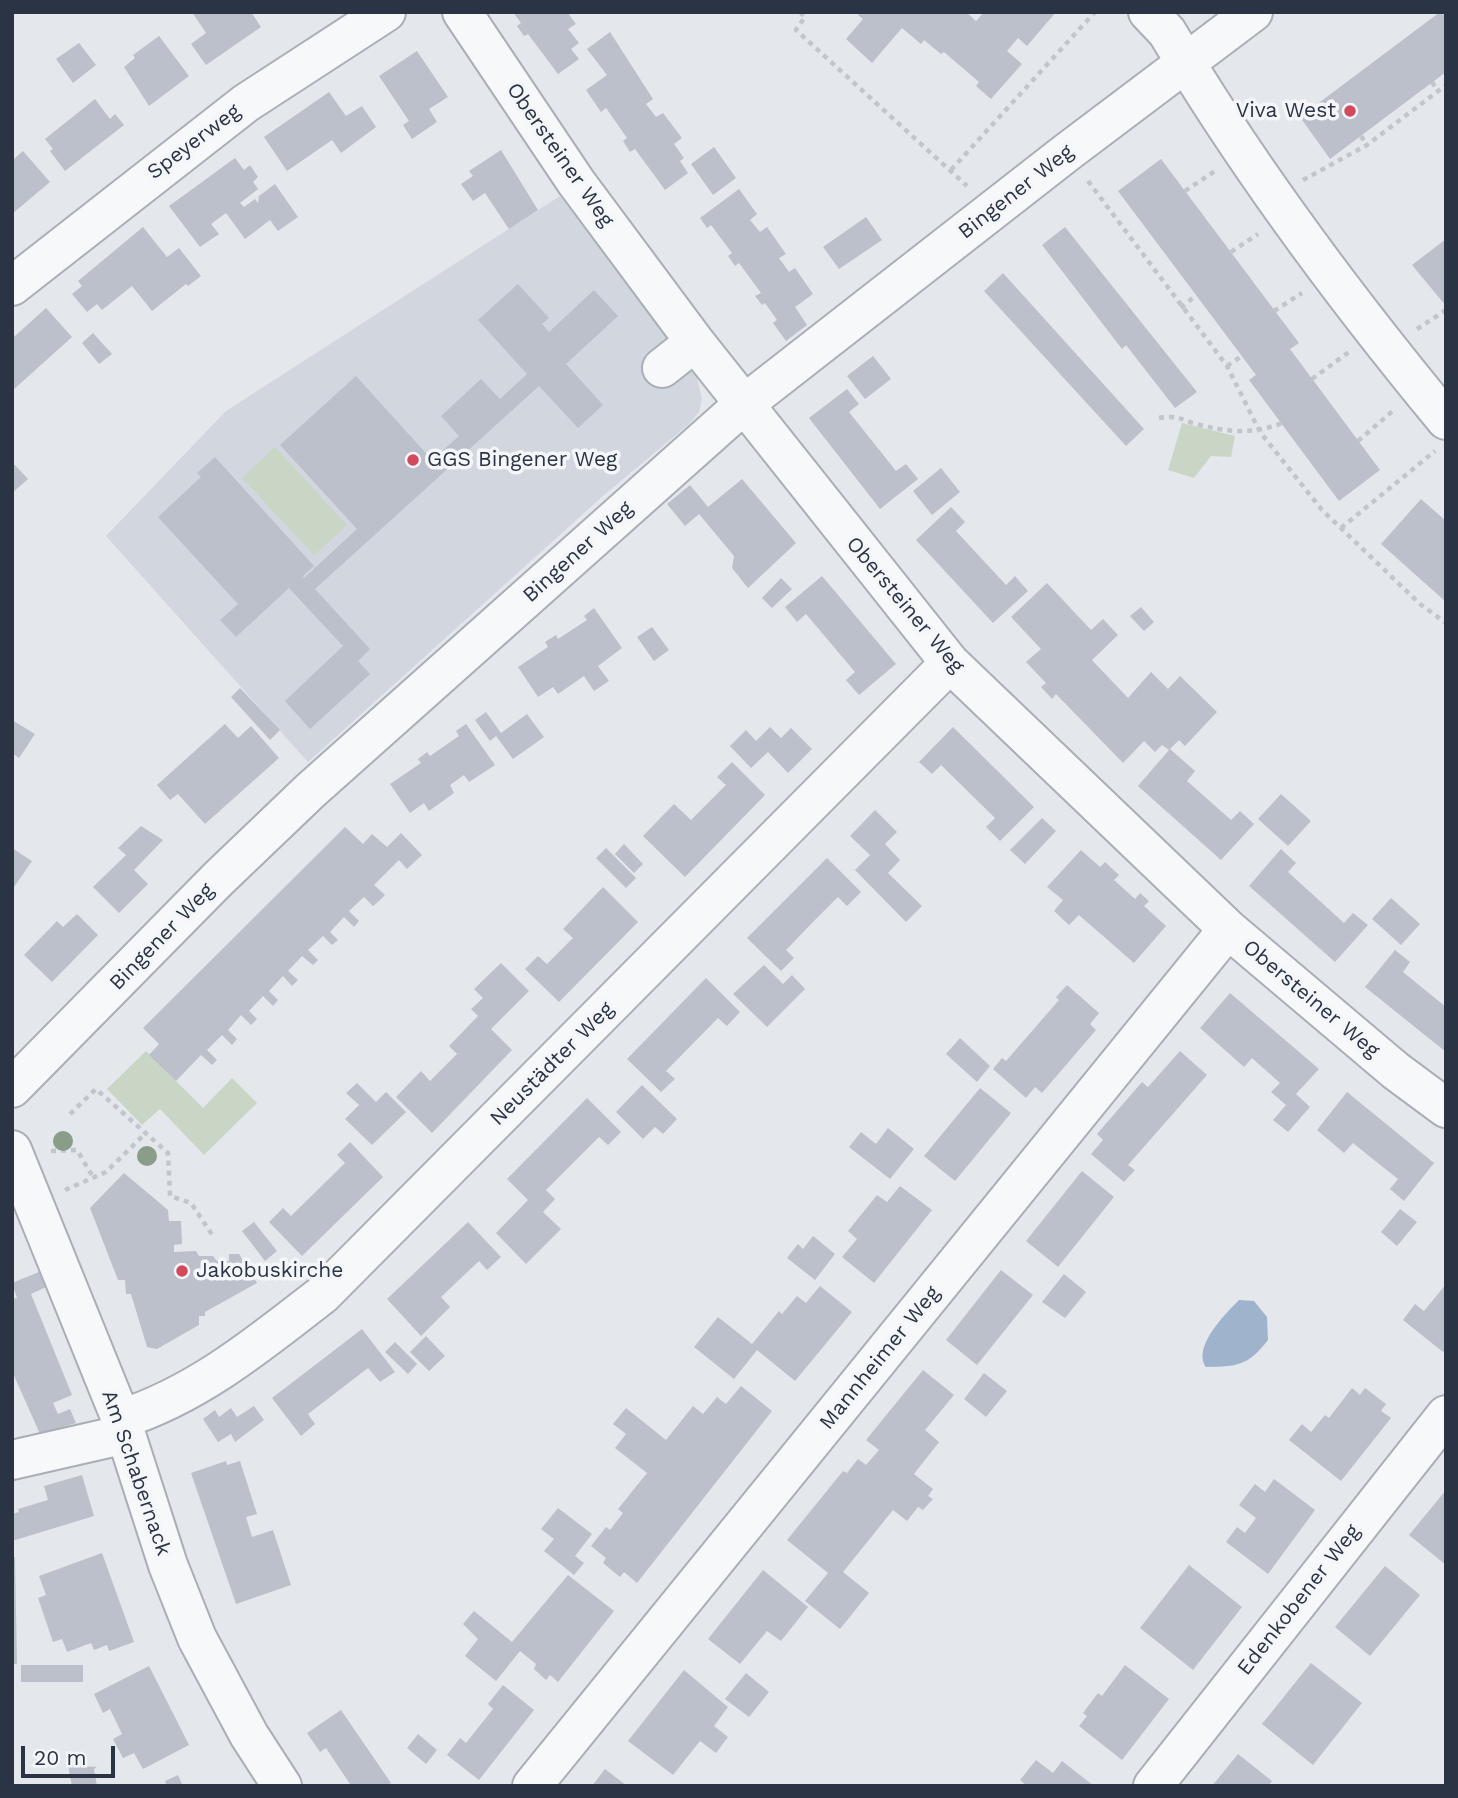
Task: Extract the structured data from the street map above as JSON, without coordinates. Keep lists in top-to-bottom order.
{
  "streets": {
    "street": [
      "Speyerweg",
      "Obersteiner Weg",
      "Bingener Weg",
      "Neustädter Weg",
      "Mannheimer Weg",
      "Am Schabernack",
      "Edenkobener Weg"
    ]
  },
  "crossings": [
    ["Obersteiner Weg", "Bingener Weg"],
    ["Obersteiner Weg", "Neustädter Weg"],
    ["Obersteiner Weg", "Mannheimer Weg"],
    ["Neustädter Weg", "Am Schabernack"]
  ],
  "places": ["Viva West", "GGS Bingener Weg", "Jakobuskirche"],
  "scale_bar": "20 m"
}
